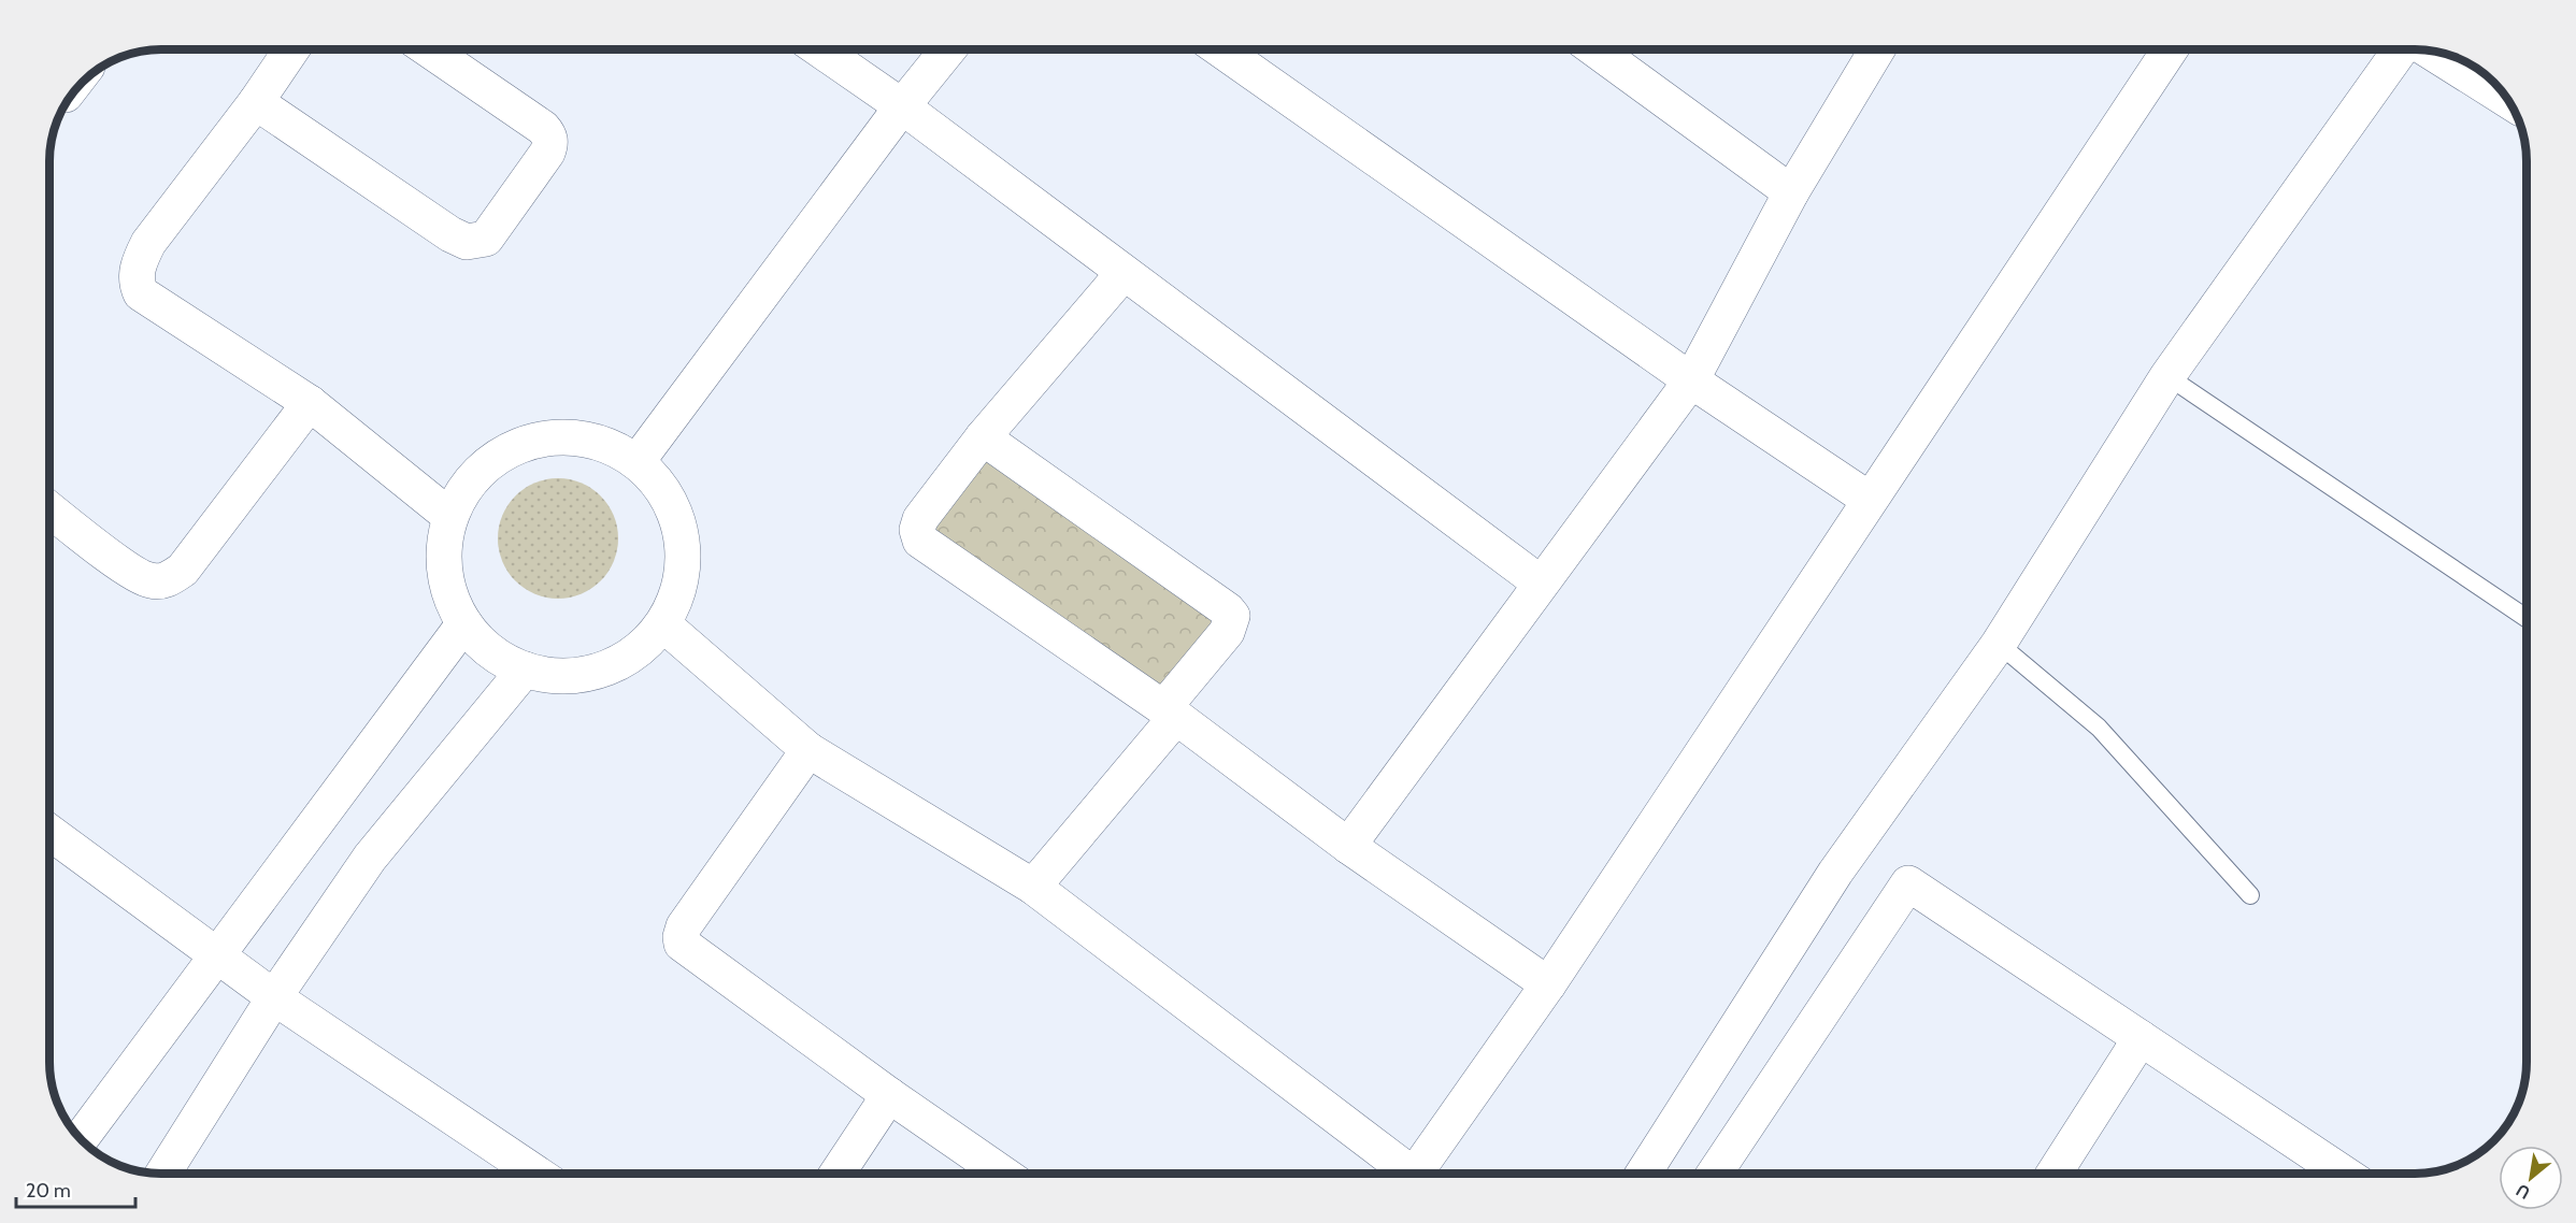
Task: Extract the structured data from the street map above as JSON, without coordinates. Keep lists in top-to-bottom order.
{
  "scale_bar": "20 m",
  "north": "bottom left"
}
